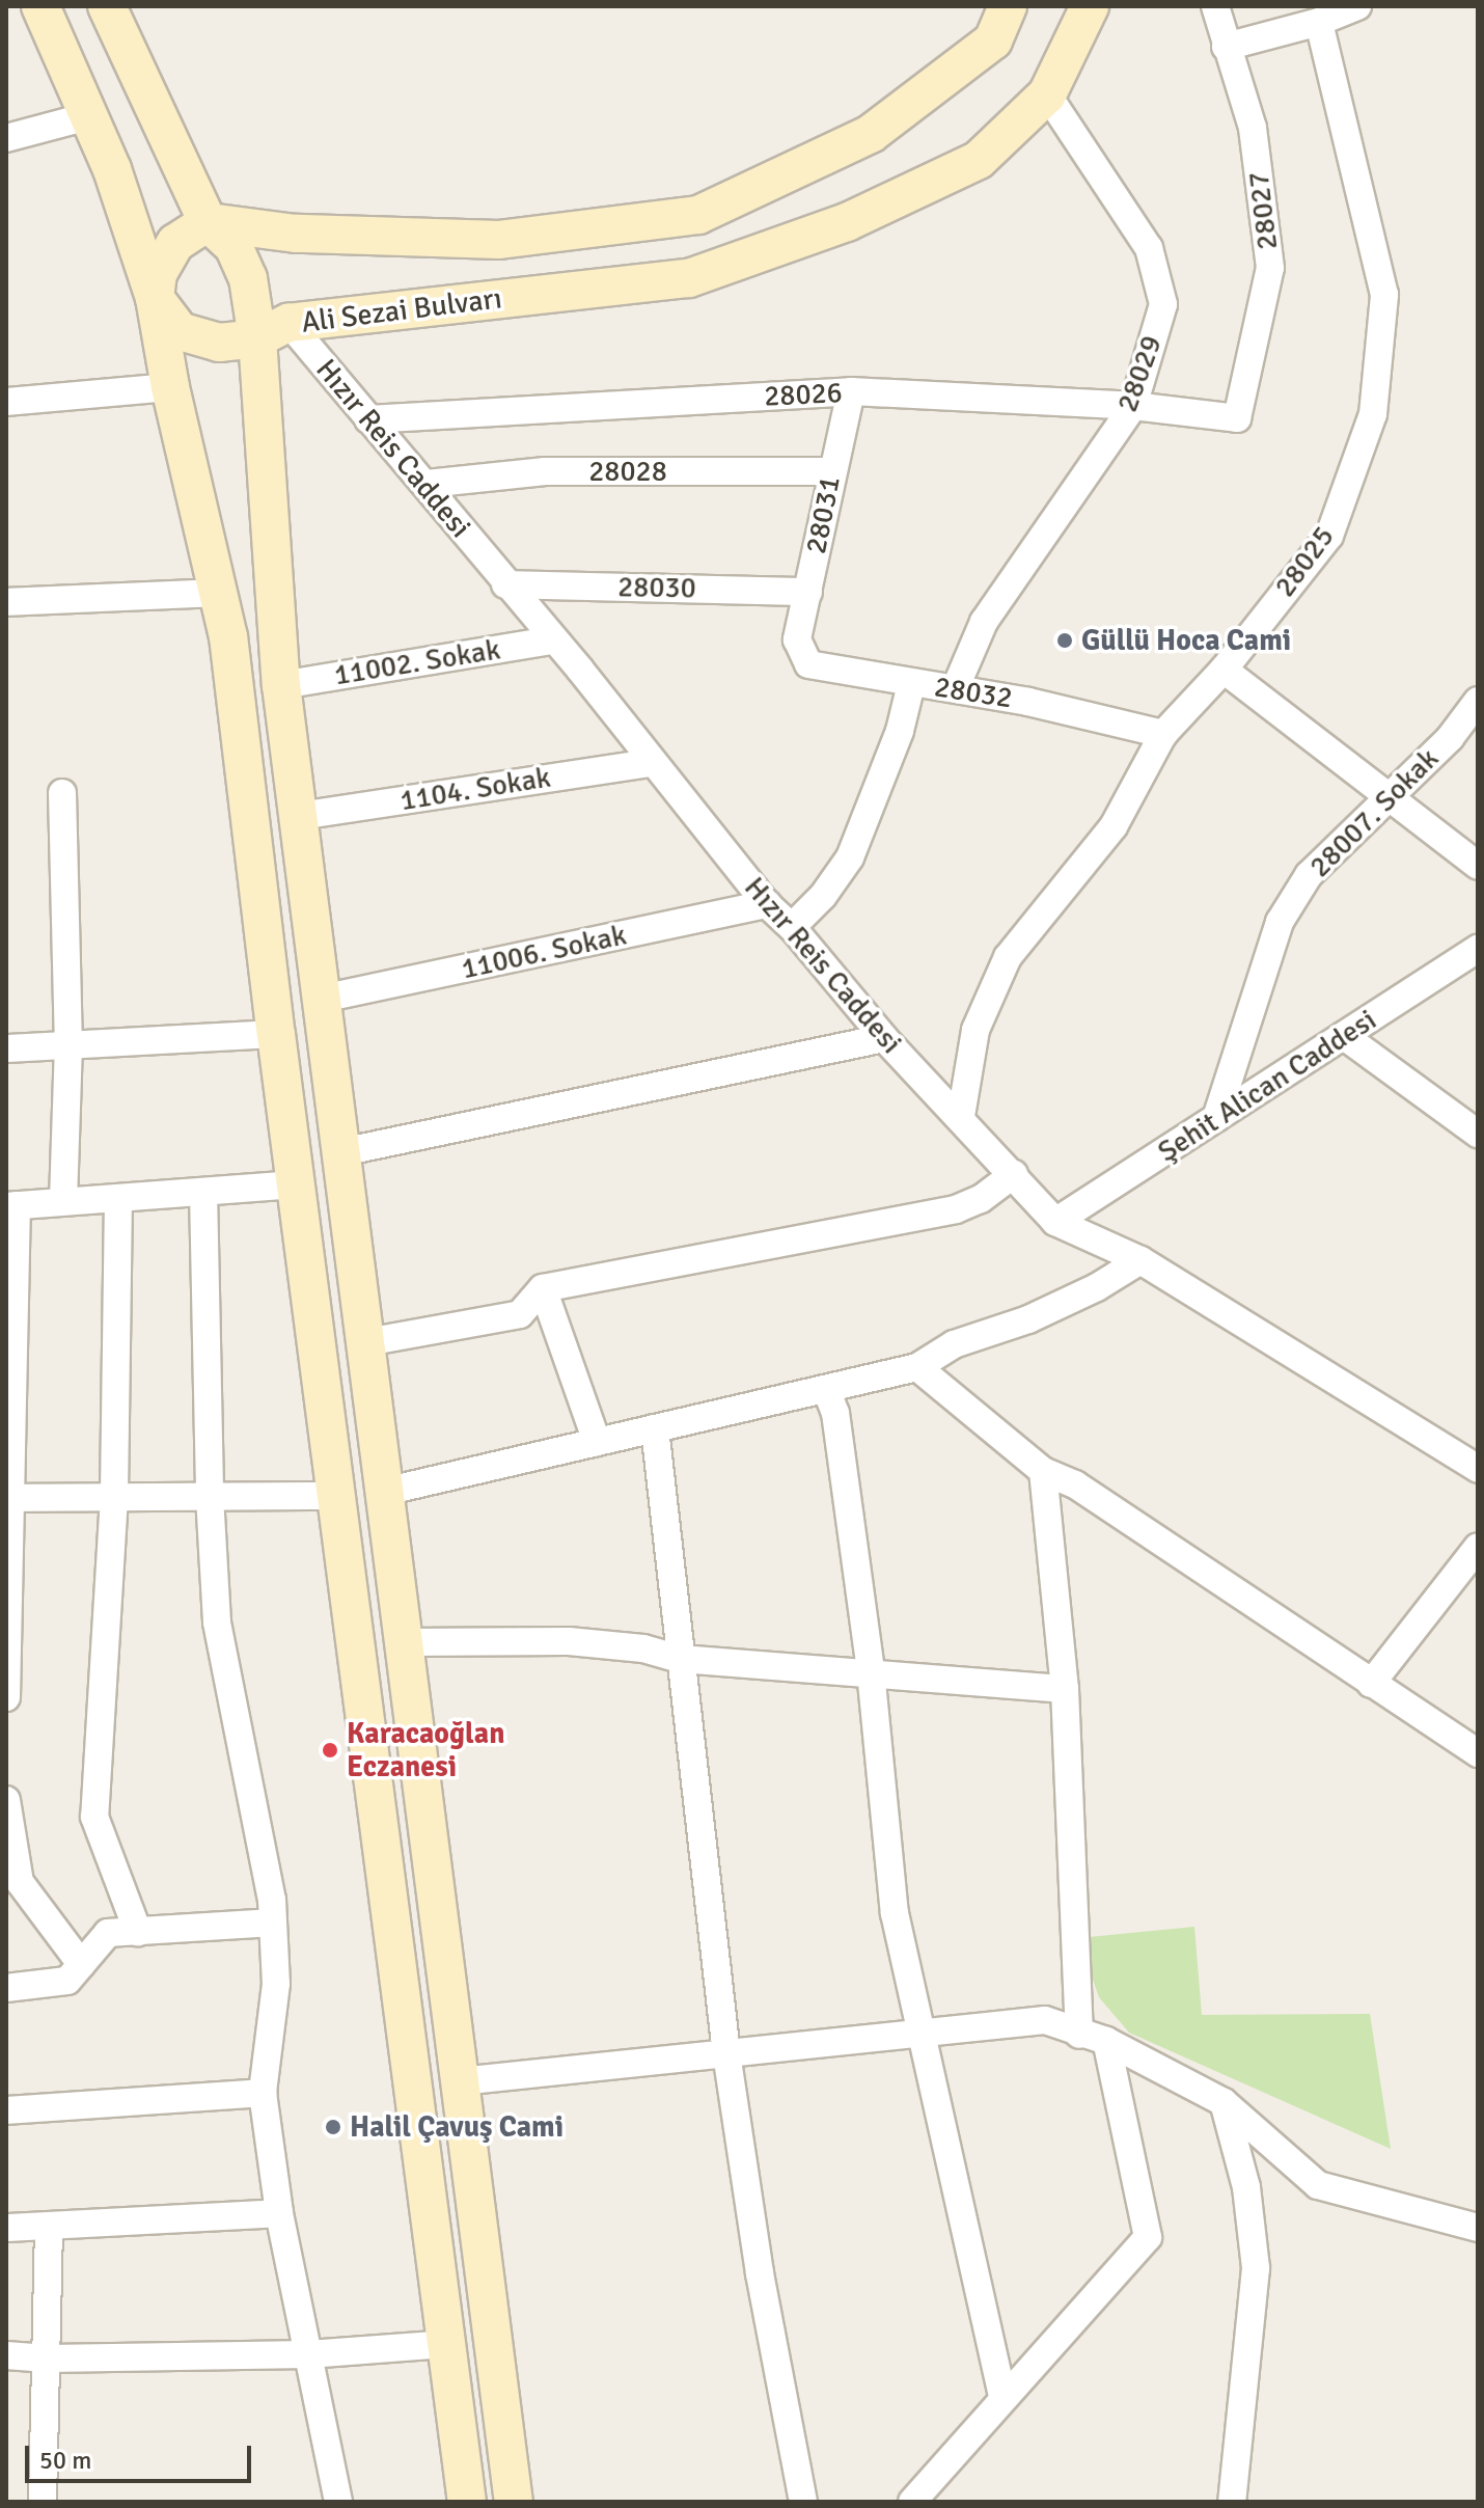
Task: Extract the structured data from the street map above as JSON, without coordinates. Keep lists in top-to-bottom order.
{
  "streets": {
    "main road": ["Ali Sezai Bulvarı"],
    "street": [
      "28027",
      "28029",
      "28026",
      "Hızır Reis Caddesi",
      "28028",
      "28031",
      "28025",
      "28030",
      "11002. Sokak",
      "28032",
      "1104. Sokak",
      "28007. Sokak",
      "11006. Sokak",
      "Şehit Alican Caddesi"
    ]
  },
  "crossings": [
    ["28027", "28026"],
    ["Ali Sezai Bulvarı", "28029"],
    ["Ali Sezai Bulvarı", "Hızır Reis Caddesi"],
    ["28029", "28026"],
    ["28029", "28032"],
    ["28026", "Hızır Reis Caddesi"],
    ["28026", "28031"],
    ["Hızır Reis Caddesi", "28028"],
    ["Hızır Reis Caddesi", "28025"],
    ["Hızır Reis Caddesi", "28030"],
    ["Hızır Reis Caddesi", "11002. Sokak"],
    ["Hızır Reis Caddesi", "1104. Sokak"],
    ["Hızır Reis Caddesi", "11006. Sokak"],
    ["Hızır Reis Caddesi", "Şehit Alican Caddesi"],
    ["28028", "28031"],
    ["28031", "28030"],
    ["28031", "28032"],
    ["28025", "28032"],
    ["28007. Sokak", "Şehit Alican Caddesi"]
  ],
  "places": ["Güllü Hoca Cami", "Karacaoğlan Eczanesi", "Halil Çavuş Cami"],
  "scale_bar": "50 m"
}
